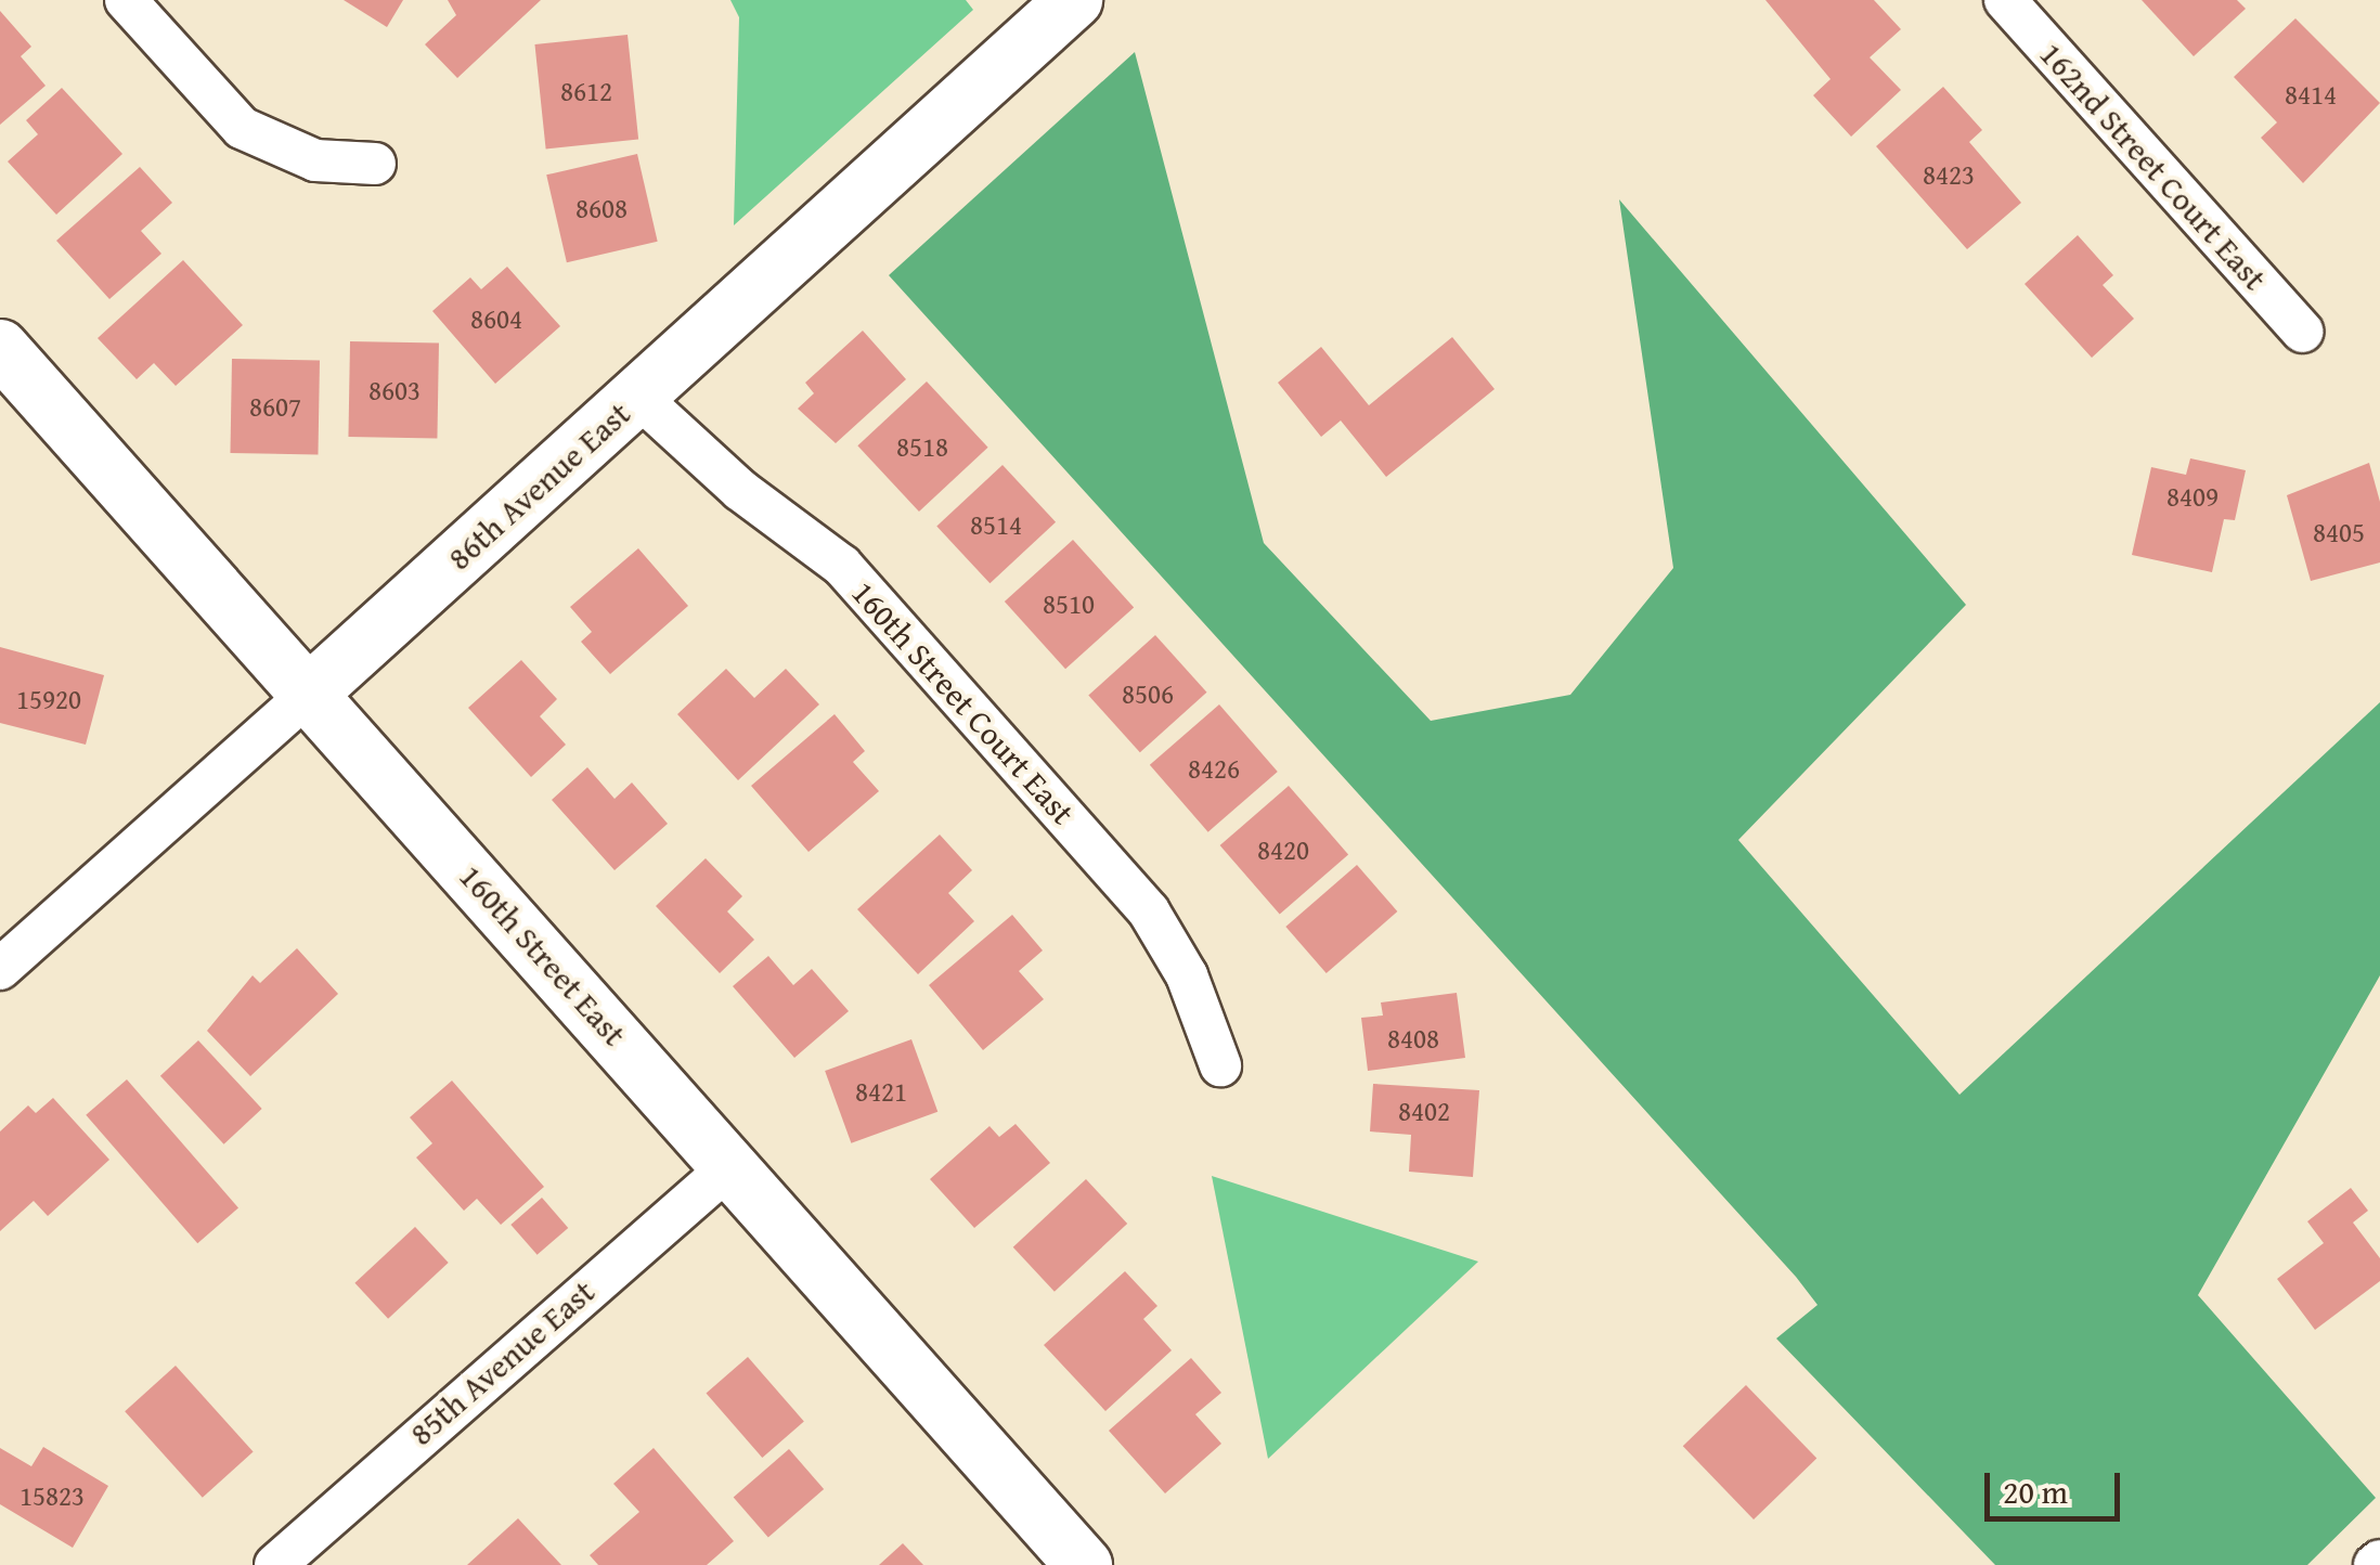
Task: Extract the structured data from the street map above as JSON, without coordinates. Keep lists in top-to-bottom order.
{
  "streets": {
    "main road": ["86th Avenue East", "160th Street East"],
    "street": ["162nd Street Court East", "160th Street Court East", "85th Avenue East"]
  },
  "crossings": [
    ["86th Avenue East", "160th Street Court East"],
    ["86th Avenue East", "160th Street East"],
    ["160th Street East", "85th Avenue East"]
  ],
  "house_numbers": [
    "8612",
    "8414",
    "8423",
    "8608",
    "8604",
    "8603",
    "8607",
    "8518",
    "8409",
    "8514",
    "8405",
    "8510",
    "8506",
    "15920",
    "8426",
    "8420",
    "8408",
    "8421",
    "8402",
    "15823"
  ],
  "scale_bar": "20 m"
}
